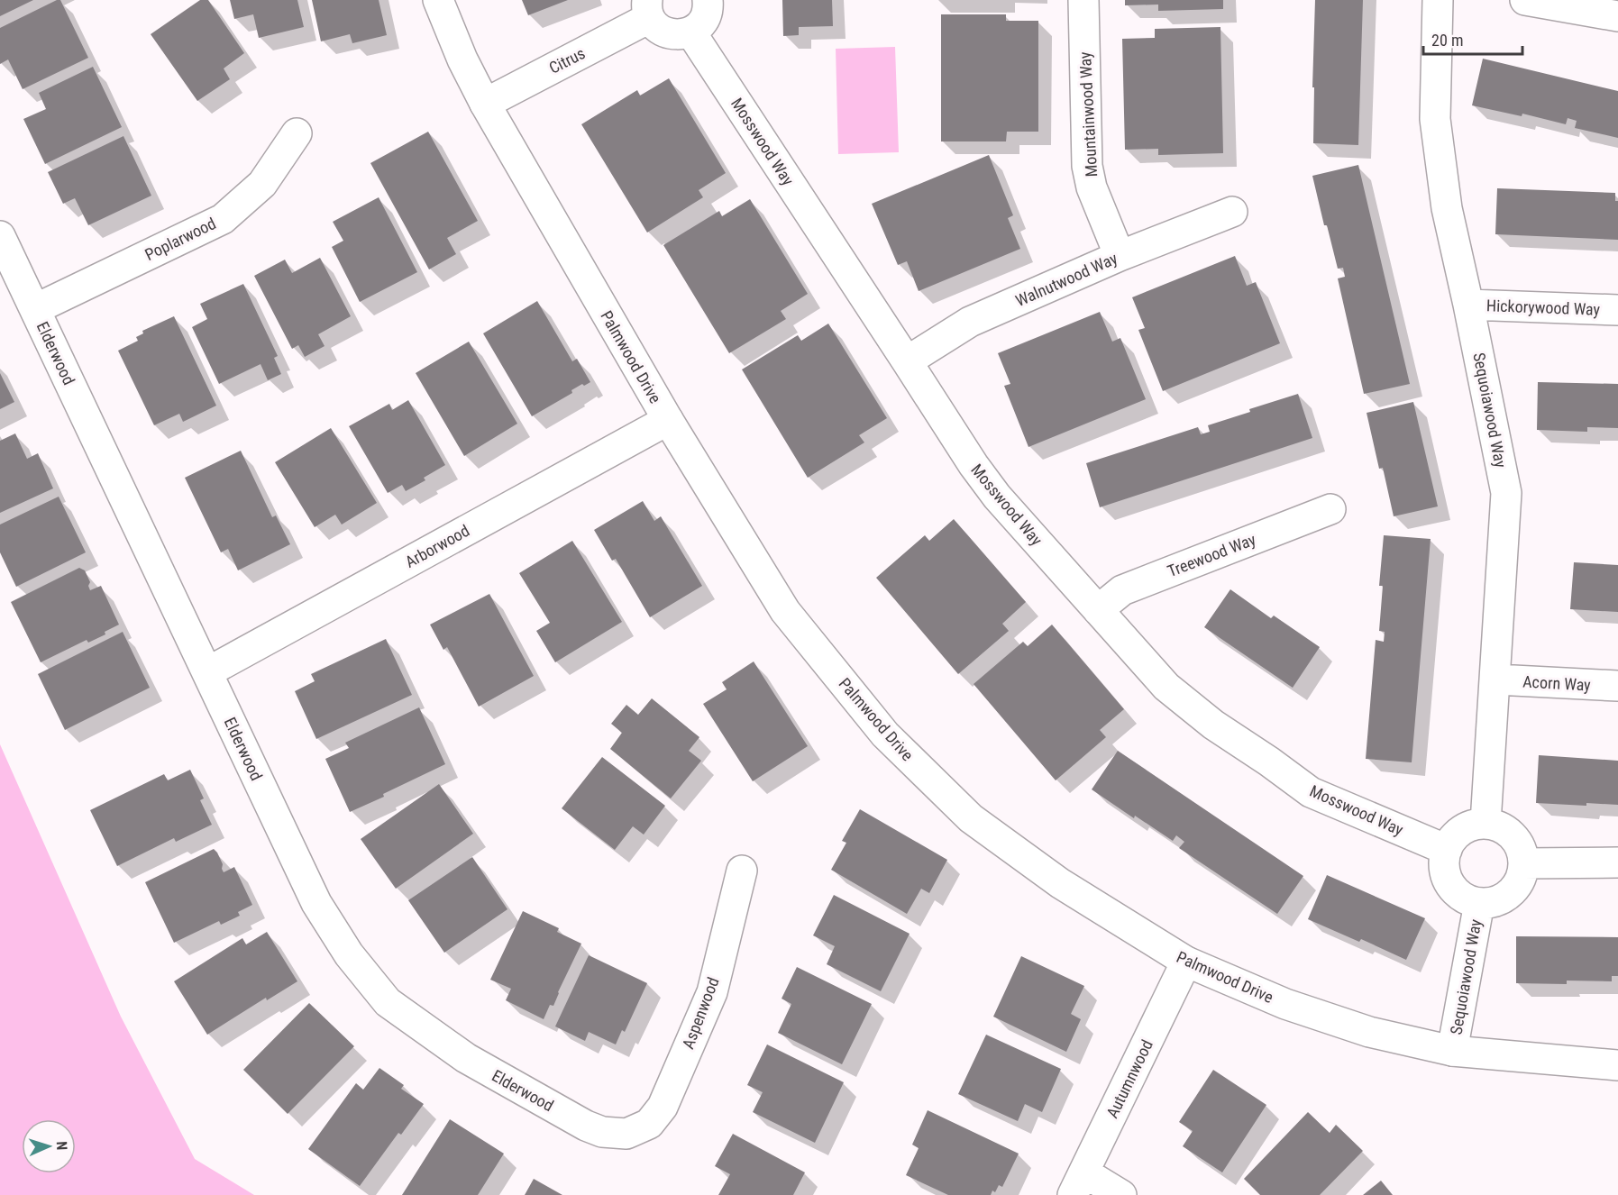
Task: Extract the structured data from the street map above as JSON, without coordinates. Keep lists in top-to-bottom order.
{
  "streets": {
    "street": [
      "Citrus",
      "Mountainwood Way",
      "Mosswood Way",
      "Poplarwood",
      "Walnutwood Way",
      "Hickorywood Way",
      "Elderwood",
      "Palmwood Drive",
      "Sequoiawood Way",
      "Arborwood",
      "Treewood Way",
      "Acorn Way",
      "Aspenwood",
      "Autumnwood"
    ]
  },
  "crossings": [
    ["Citrus", "Palmwood Drive"],
    ["Mountainwood Way", "Walnutwood Way"],
    ["Mosswood Way", "Walnutwood Way"],
    ["Mosswood Way", "Sequoiawood Way"],
    ["Mosswood Way", "Treewood Way"],
    ["Poplarwood", "Elderwood"],
    ["Hickorywood Way", "Sequoiawood Way"],
    ["Elderwood", "Arborwood"],
    ["Elderwood", "Aspenwood"],
    ["Palmwood Drive", "Sequoiawood Way"],
    ["Palmwood Drive", "Arborwood"],
    ["Palmwood Drive", "Autumnwood"],
    ["Sequoiawood Way", "Acorn Way"]
  ],
  "scale_bar": "20 m",
  "north": "right"
}
